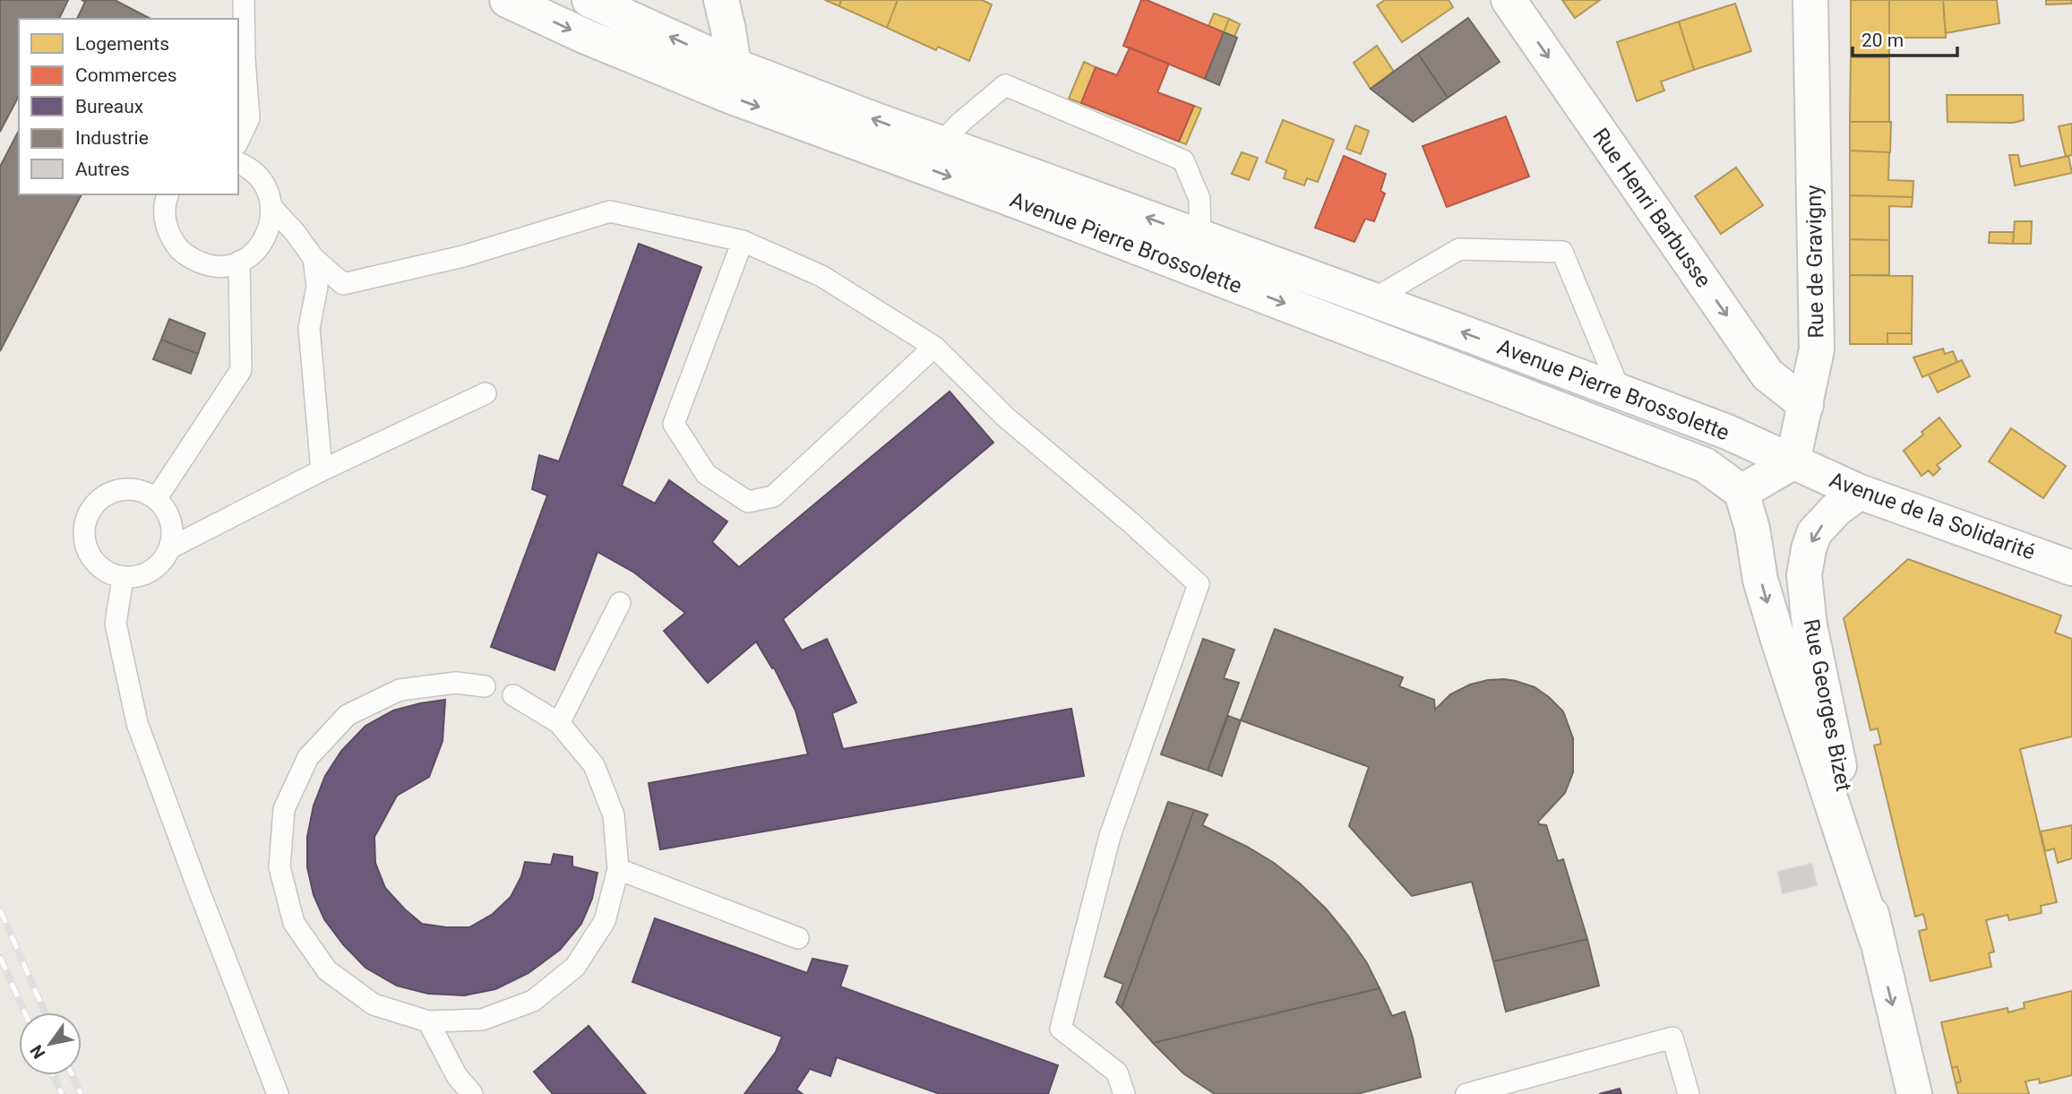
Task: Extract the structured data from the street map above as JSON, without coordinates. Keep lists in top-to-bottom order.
{
  "streets": {
    "main road": [
      "Rue Henri Barbusse",
      "Avenue Pierre Brossolette",
      "Rue de Gravigny",
      "Avenue de la Solidarité",
      "Rue Georges Bizet"
    ]
  },
  "crossings": [
    ["Rue Henri Barbusse", "Rue de Gravigny"],
    ["Avenue Pierre Brossolette", "Rue de Gravigny"],
    ["Avenue Pierre Brossolette", "Avenue de la Solidarité"],
    ["Avenue Pierre Brossolette", "Rue Georges Bizet"],
    ["Rue de Gravigny", "Avenue de la Solidarité"],
    ["Avenue de la Solidarité", "Rue Georges Bizet"]
  ],
  "one_way": ["Rue Henri Barbusse", "Rue Georges Bizet"],
  "legend": [
    "Logements",
    "Commerces",
    "Bureaux",
    "Industrie",
    "Autres"
  ],
  "scale_bar": "20 m",
  "north": "bottom left"
}
